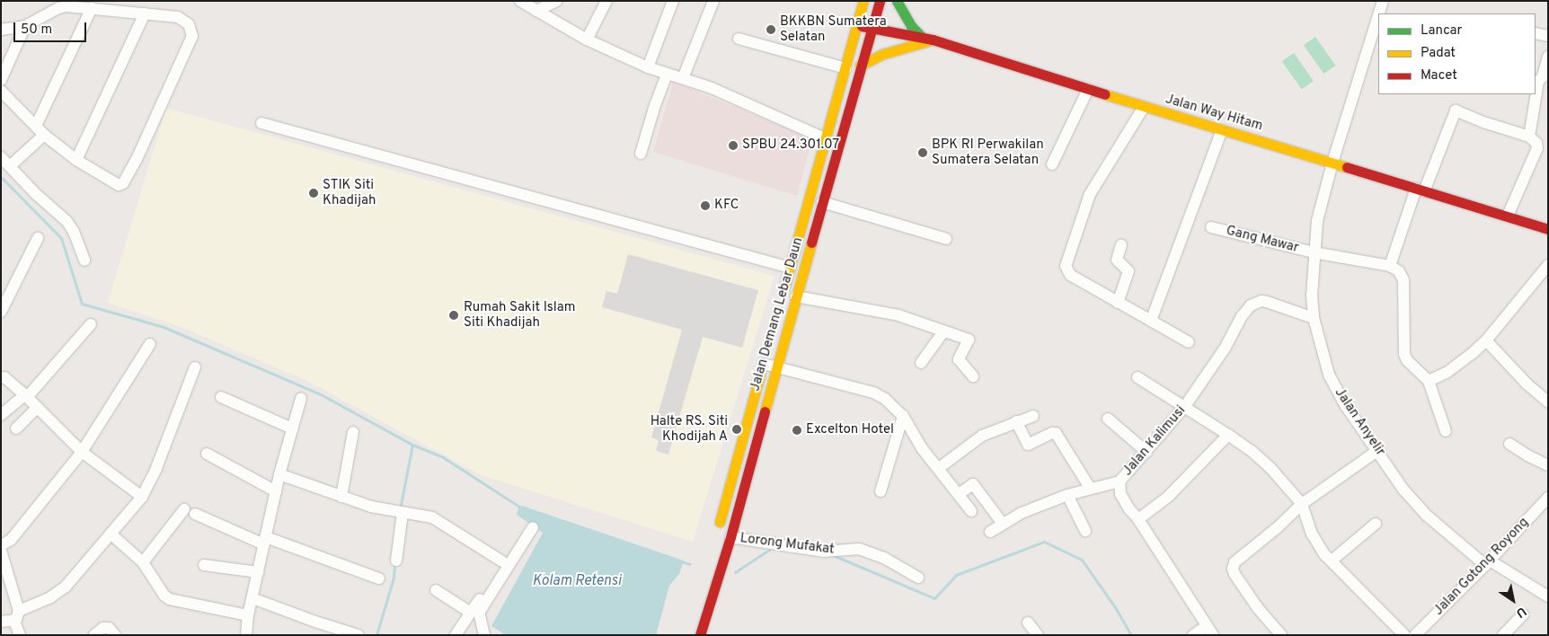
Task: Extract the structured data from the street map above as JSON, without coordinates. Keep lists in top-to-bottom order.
{
  "streets": {
    "main road": ["Jalan Way Hitam", "Jalan Demang Lebar Daun"],
    "street": [
      "Gang Mawar",
      "Jalan Anyelir",
      "Jalan Kalimusi",
      "Lorong Mufakat",
      "Jalan Gotong Royong"
    ]
  },
  "crossings": [
    ["Jalan Way Hitam", "Jalan Demang Lebar Daun"],
    ["Jalan Way Hitam", "Jalan Anyelir"],
    ["Gang Mawar", "Jalan Anyelir"],
    ["Jalan Demang Lebar Daun", "Lorong Mufakat"],
    ["Jalan Anyelir", "Jalan Kalimusi"],
    ["Jalan Anyelir", "Jalan Gotong Royong"]
  ],
  "water": ["Kolam Retensi"],
  "places": [
    "BKKBN Sumatera Selatan",
    "SPBU 24.301.07",
    "BPK RI Perwakilan Sumatera Selatan",
    "STIK Siti Khadijah",
    "KFC",
    "Rumah Sakit Islam Siti Khadijah",
    "Halte RS. Siti Khodijah A",
    "Excelton Hotel"
  ],
  "legend": ["Lancar", "Padat", "Macet"],
  "scale_bar": "50 m",
  "north": "bottom right"
}
